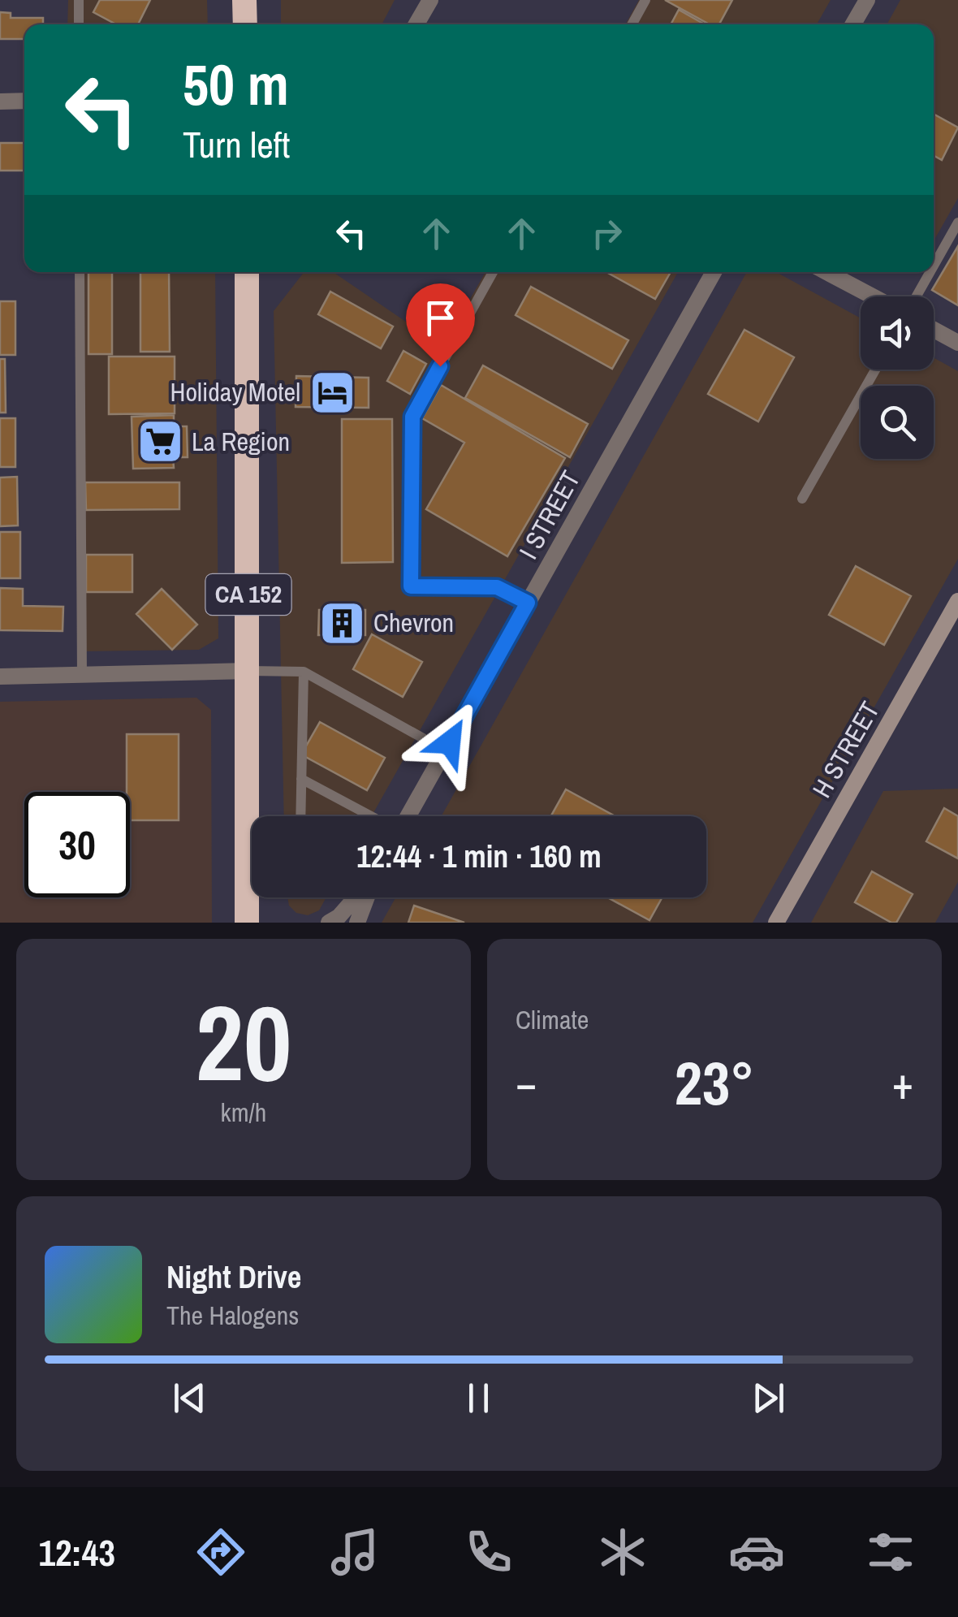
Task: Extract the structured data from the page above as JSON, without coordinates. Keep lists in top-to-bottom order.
{
  "streets": {
    "highway": ["CA 152"],
    "street": ["I STREET", "H STREET"]
  },
  "places": {
    "hotel": ["Holiday Motel"],
    "supermarket": ["La Region"],
    "building": ["Chevron"]
  },
  "page": {
    "turn": ["50 m", "Turn left"],
    "limit": "30",
    "trip": "12:44 · 1 min · 160 m",
    "tile": [
      ["20", "km/h"],
      "Climate"
    ],
    "heat": ["−", "23°", "+"],
    "song": ["Night Drive", "The Halogens"],
    "tabs": "12:43"
  }
}
